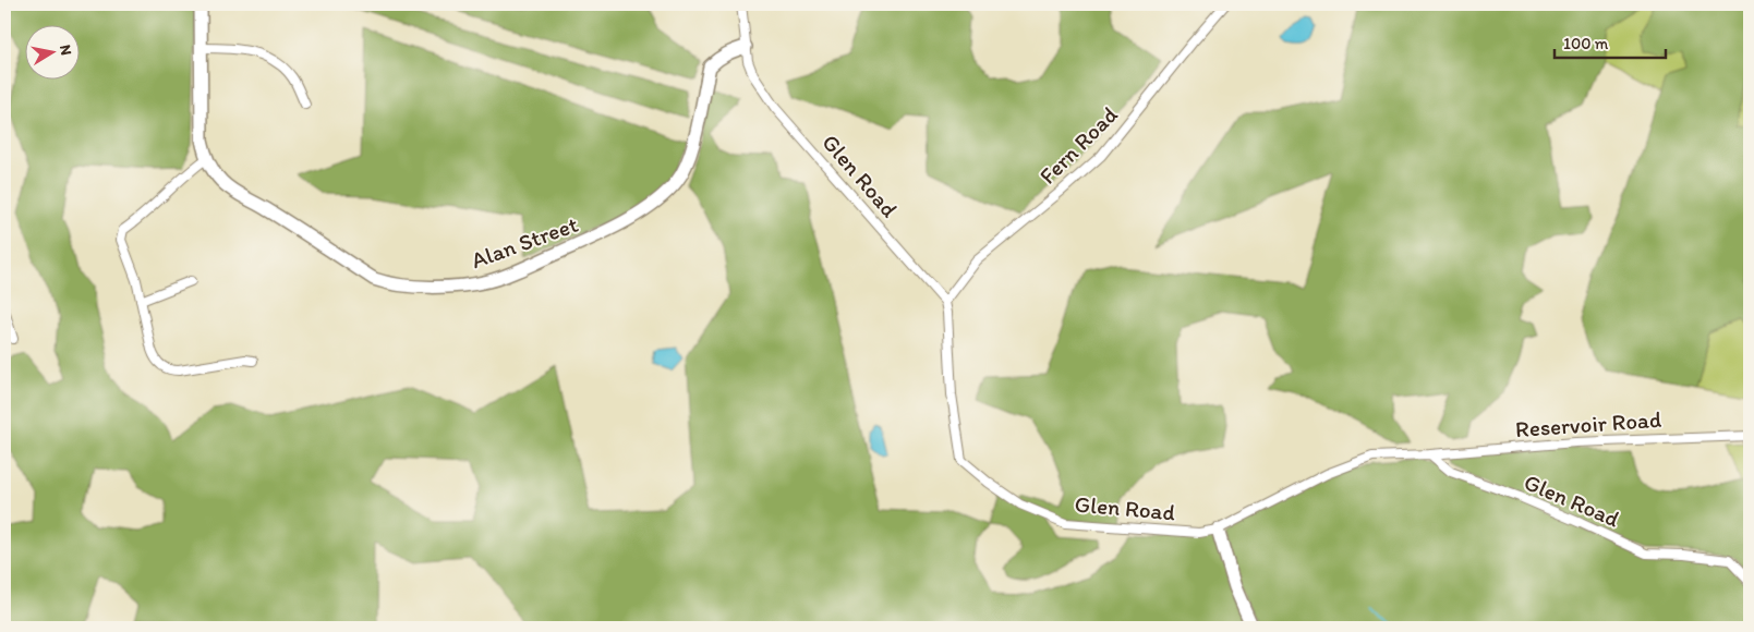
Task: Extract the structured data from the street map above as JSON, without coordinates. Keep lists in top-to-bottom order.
{
  "streets": {
    "street": [
      "Fern Road",
      "Glen Road",
      "Alan Street",
      "Reservoir Road"
    ]
  },
  "crossings": [
    ["Fern Road", "Glen Road"],
    ["Glen Road", "Alan Street"],
    ["Glen Road", "Reservoir Road"]
  ],
  "scale_bar": "100 m",
  "north": "right"
}
